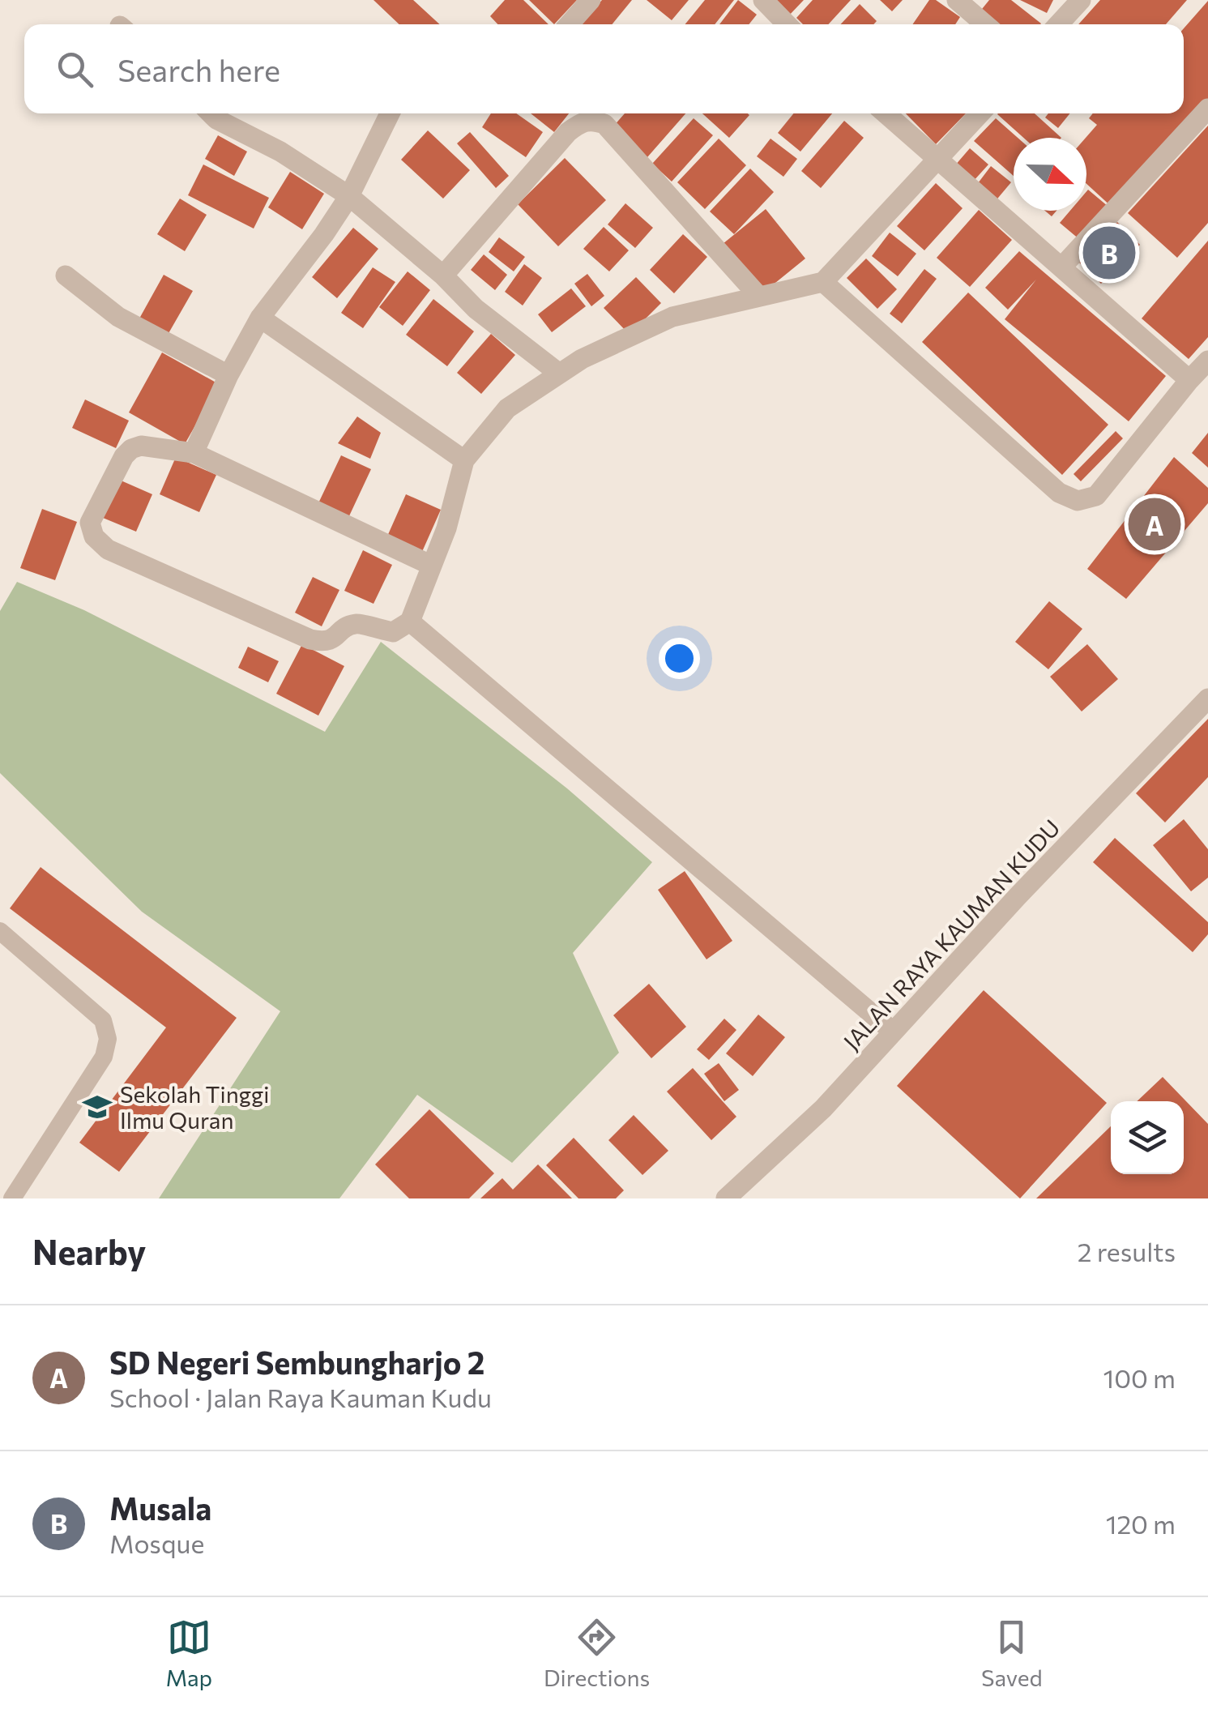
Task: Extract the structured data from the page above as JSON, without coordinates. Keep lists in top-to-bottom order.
{
  "streets": {
    "street": ["JALAN RAYA KAUMAN KUDU"]
  },
  "places": {
    "school or university": ["Sekolah Tinggi Ilmu Quran"]
  },
  "north": "right",
  "page": {
    "search": "Search here",
    "pins": ["B", "A"],
    "heading": ["Nearby", "2 results"],
    "list": [
      {
        "mark": "A",
        "name": "SD Negeri Sembungharjo 2",
        "note": "School · Jalan Raya Kauman Kudu",
        "value": "100 m"
      },
      {
        "mark": "B",
        "name": "Musala",
        "note": "Mosque",
        "value": "120 m"
      }
    ],
    "nav": ["Map", "Directions", "Saved"]
  }
}
